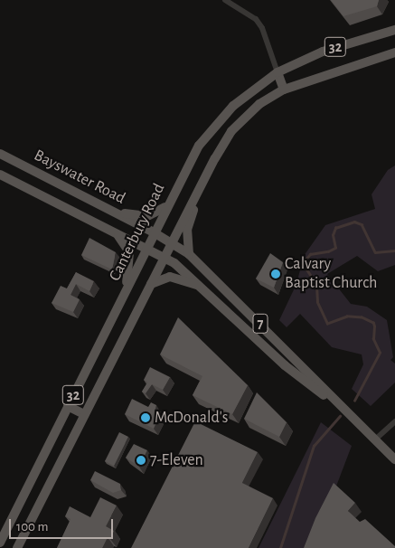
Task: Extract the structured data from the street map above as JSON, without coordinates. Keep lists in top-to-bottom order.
{
  "streets": {
    "main road": [
      "32",
      "Bayswater Road",
      "Canterbury Road",
      "7"
    ]
  },
  "crossings": [
    ["32", "Bayswater Road"],
    ["Bayswater Road", "Canterbury Road"]
  ],
  "places": ["Calvary Baptist Church", "McDonald's", "7-Eleven"],
  "scale_bar": "100 m"
}
